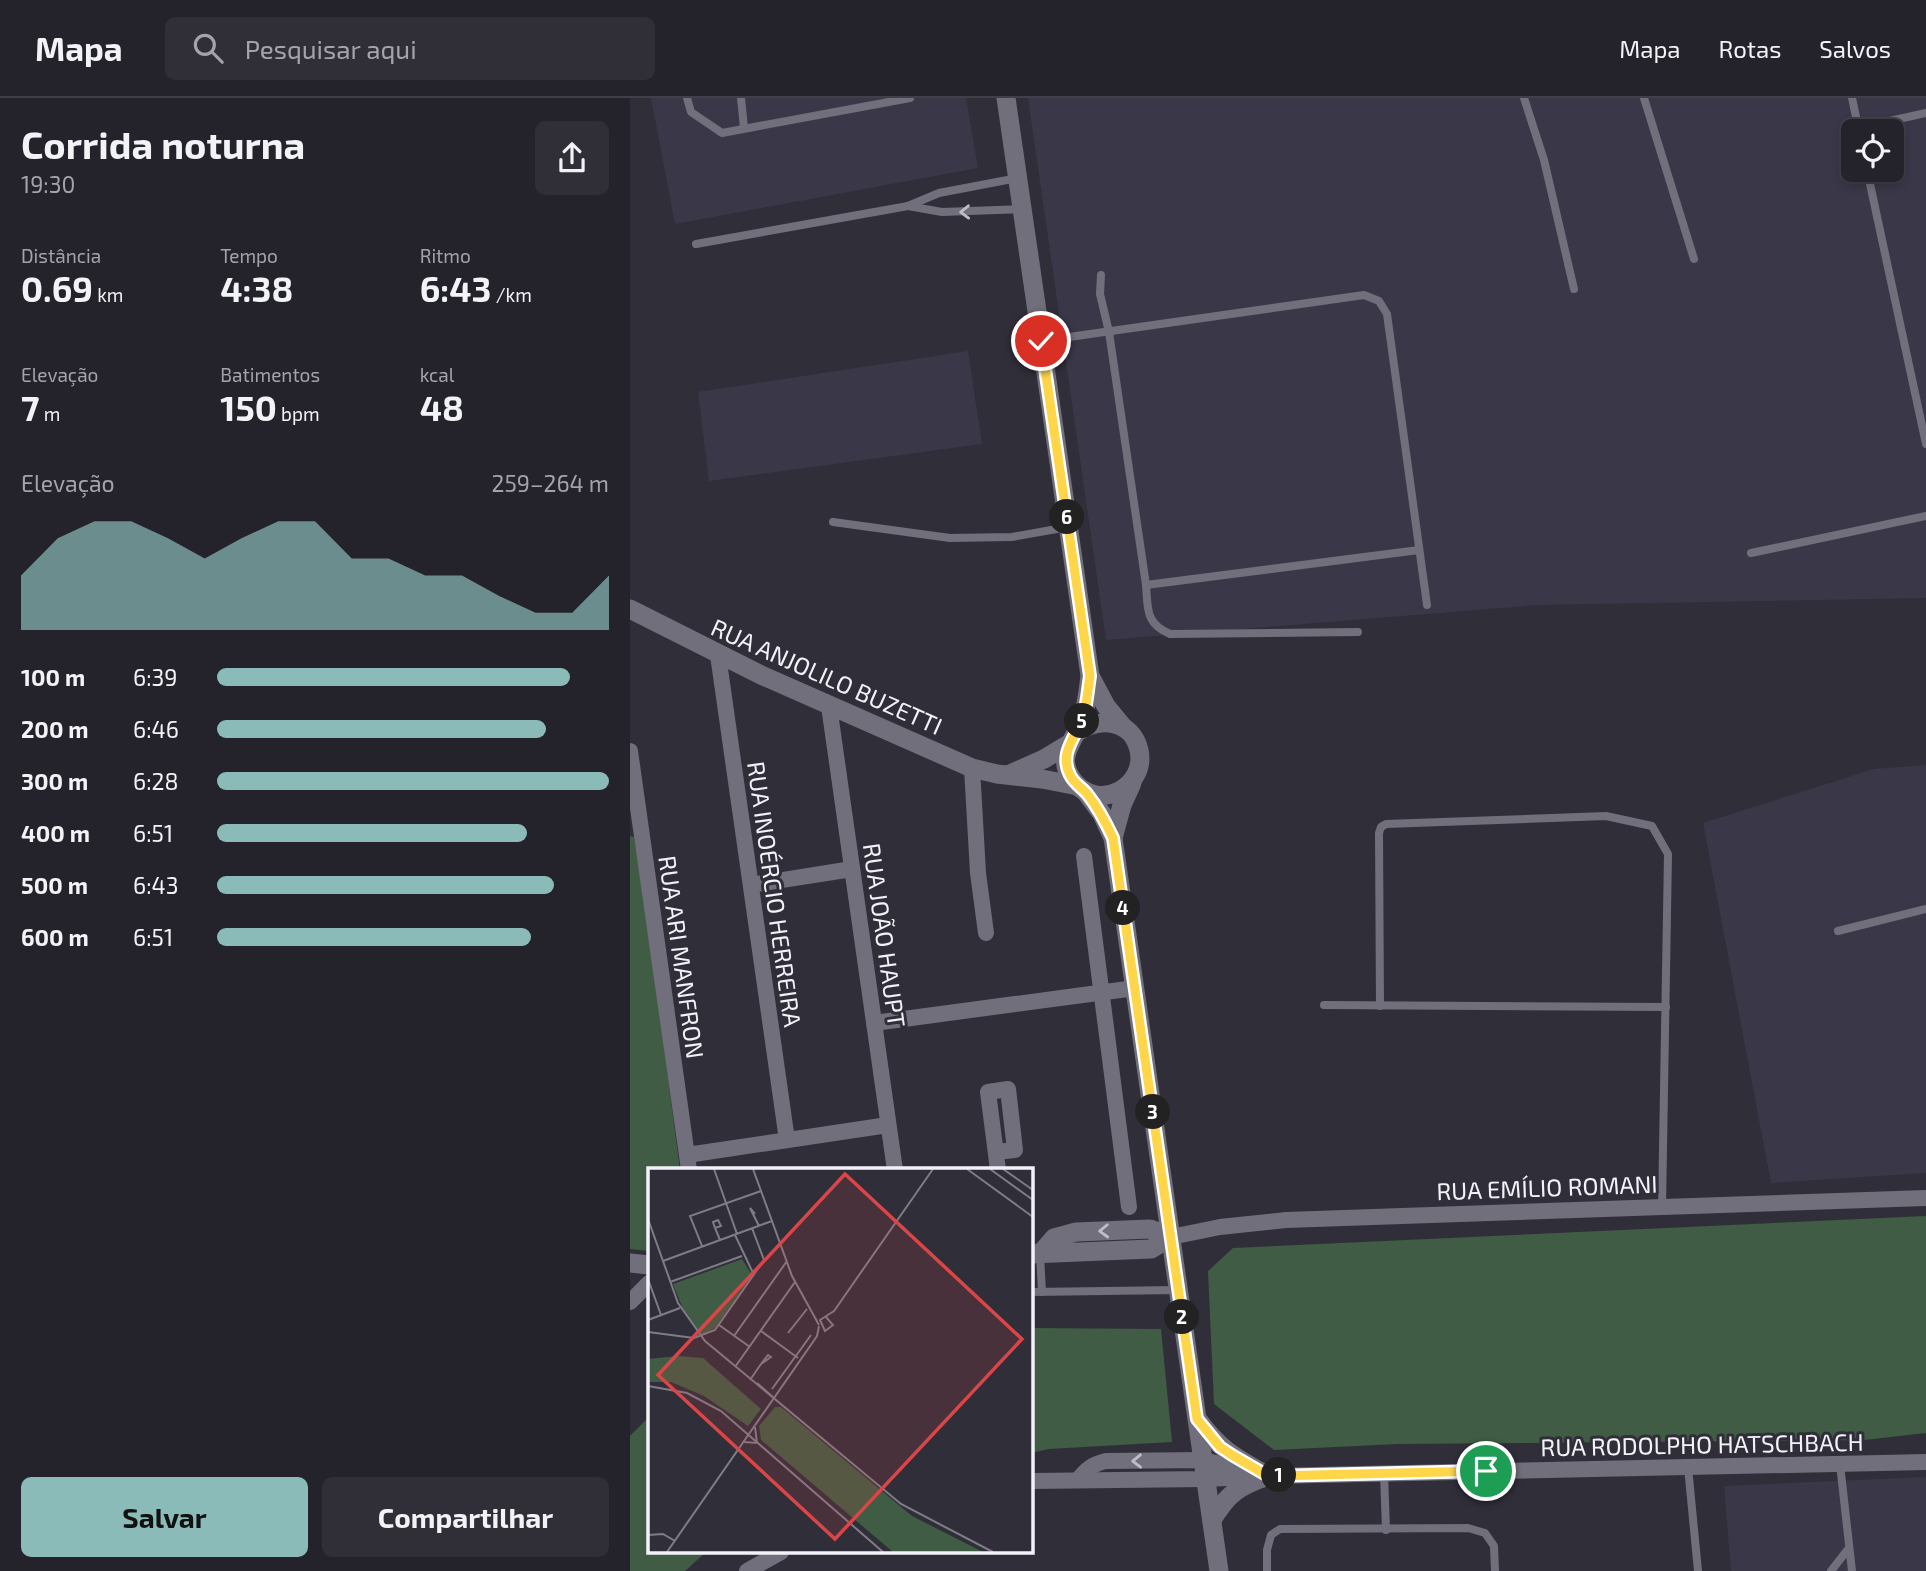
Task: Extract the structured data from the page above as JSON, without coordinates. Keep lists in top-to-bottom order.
{
  "streets": {
    "main road": ["RUA ANJOLILO BUZETTI", "RUA EMÍLIO ROMANI"],
    "street": [
      "RUA INOÉRCIO HERREIRA",
      "RUA JOÃO HAUPT",
      "RUA ARI MANFRON",
      "RUA RODOLPHO HATSCHBACH"
    ]
  },
  "crossings": [
    ["RUA ANJOLILO BUZETTI", "RUA INOÉRCIO HERREIRA"],
    ["RUA ANJOLILO BUZETTI", "RUA JOÃO HAUPT"]
  ],
  "page": {
    "header": "Mapa",
    "search": "Pesquisar aqui",
    "nav": ["Mapa", "Rotas", "Salvos"],
    "heading": ["Corrida noturna", "19:30"],
    "stats": [
      ["Distância", "0.69 km"],
      ["Tempo", "4:38"],
      ["Ritmo", "6:43 /km"],
      ["Elevação", "7 m"],
      ["Batimentos", "150 bpm"],
      ["kcal", "48"]
    ],
    "chart": ["Elevação", "259–264 m"],
    "pins": [
      "6",
      "5",
      "4",
      "3",
      "2",
      "1"
    ],
    "list": [
      {
        "name": "100 m",
        "note": "6:39"
      },
      {
        "name": "200 m",
        "note": "6:46"
      },
      {
        "name": "300 m",
        "note": "6:28"
      },
      {
        "name": "400 m",
        "note": "6:51"
      },
      {
        "name": "500 m",
        "note": "6:43"
      },
      {
        "name": "600 m",
        "note": "6:51"
      }
    ],
    "buttons": ["Salvar", "Compartilhar"]
  }
}
